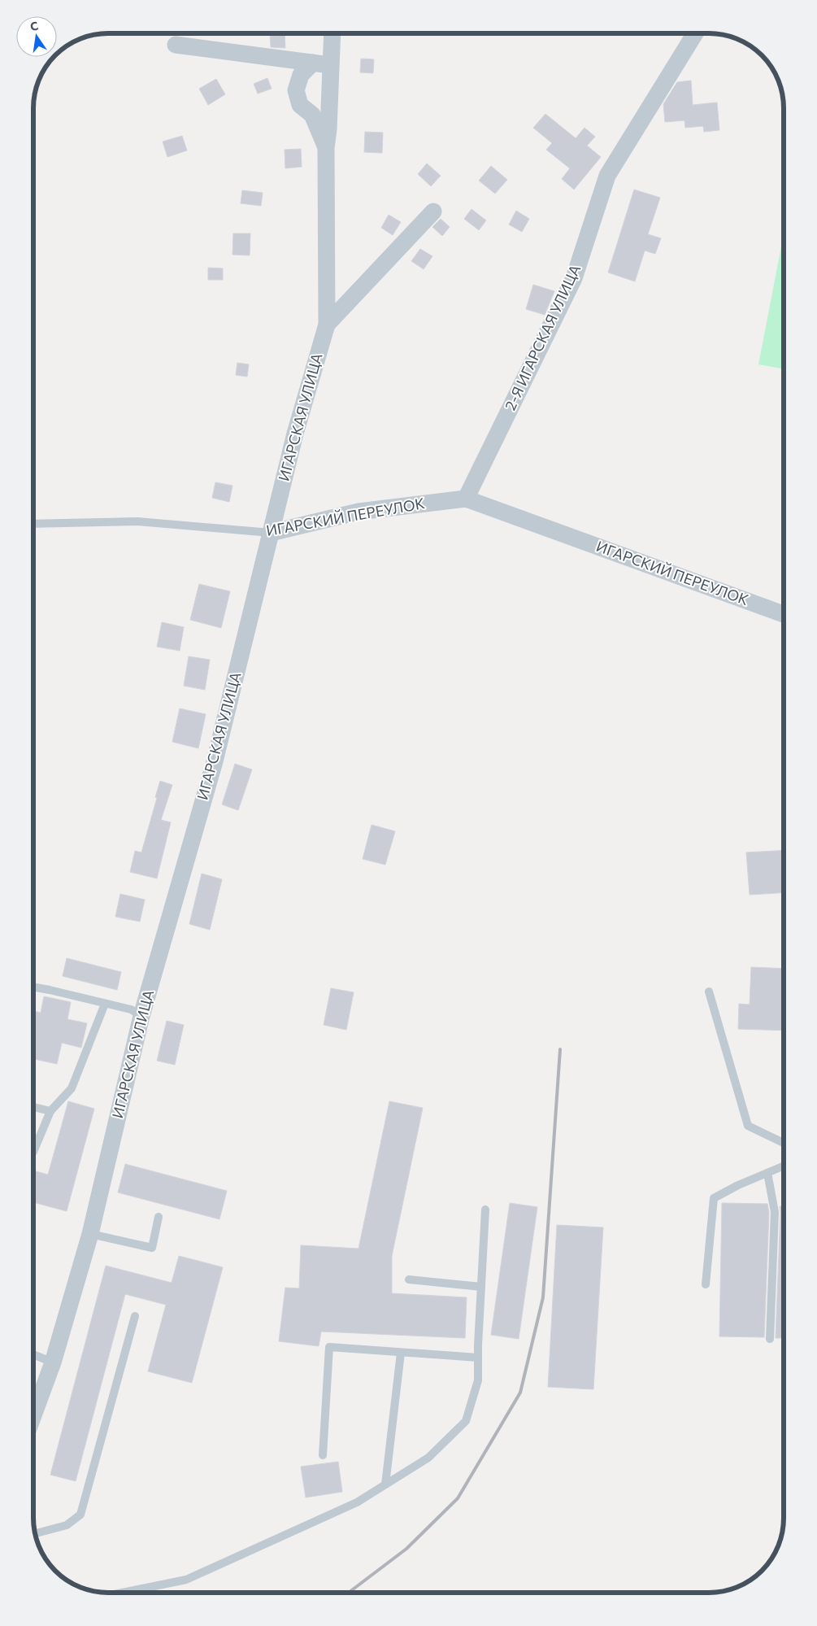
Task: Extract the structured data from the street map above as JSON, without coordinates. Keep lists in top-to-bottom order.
{
  "streets": {
    "street": ["2-Я ИГАРСКАЯ УЛИЦА", "ИГАРСКАЯ УЛИЦА", "ИГАРСКИЙ ПЕРЕУЛОК"]
  },
  "crossings": [
    ["2-Я ИГАРСКАЯ УЛИЦА", "ИГАРСКИЙ ПЕРЕУЛОК"],
    ["ИГАРСКАЯ УЛИЦА", "ИГАРСКИЙ ПЕРЕУЛОК"]
  ],
  "north": "top"
}
